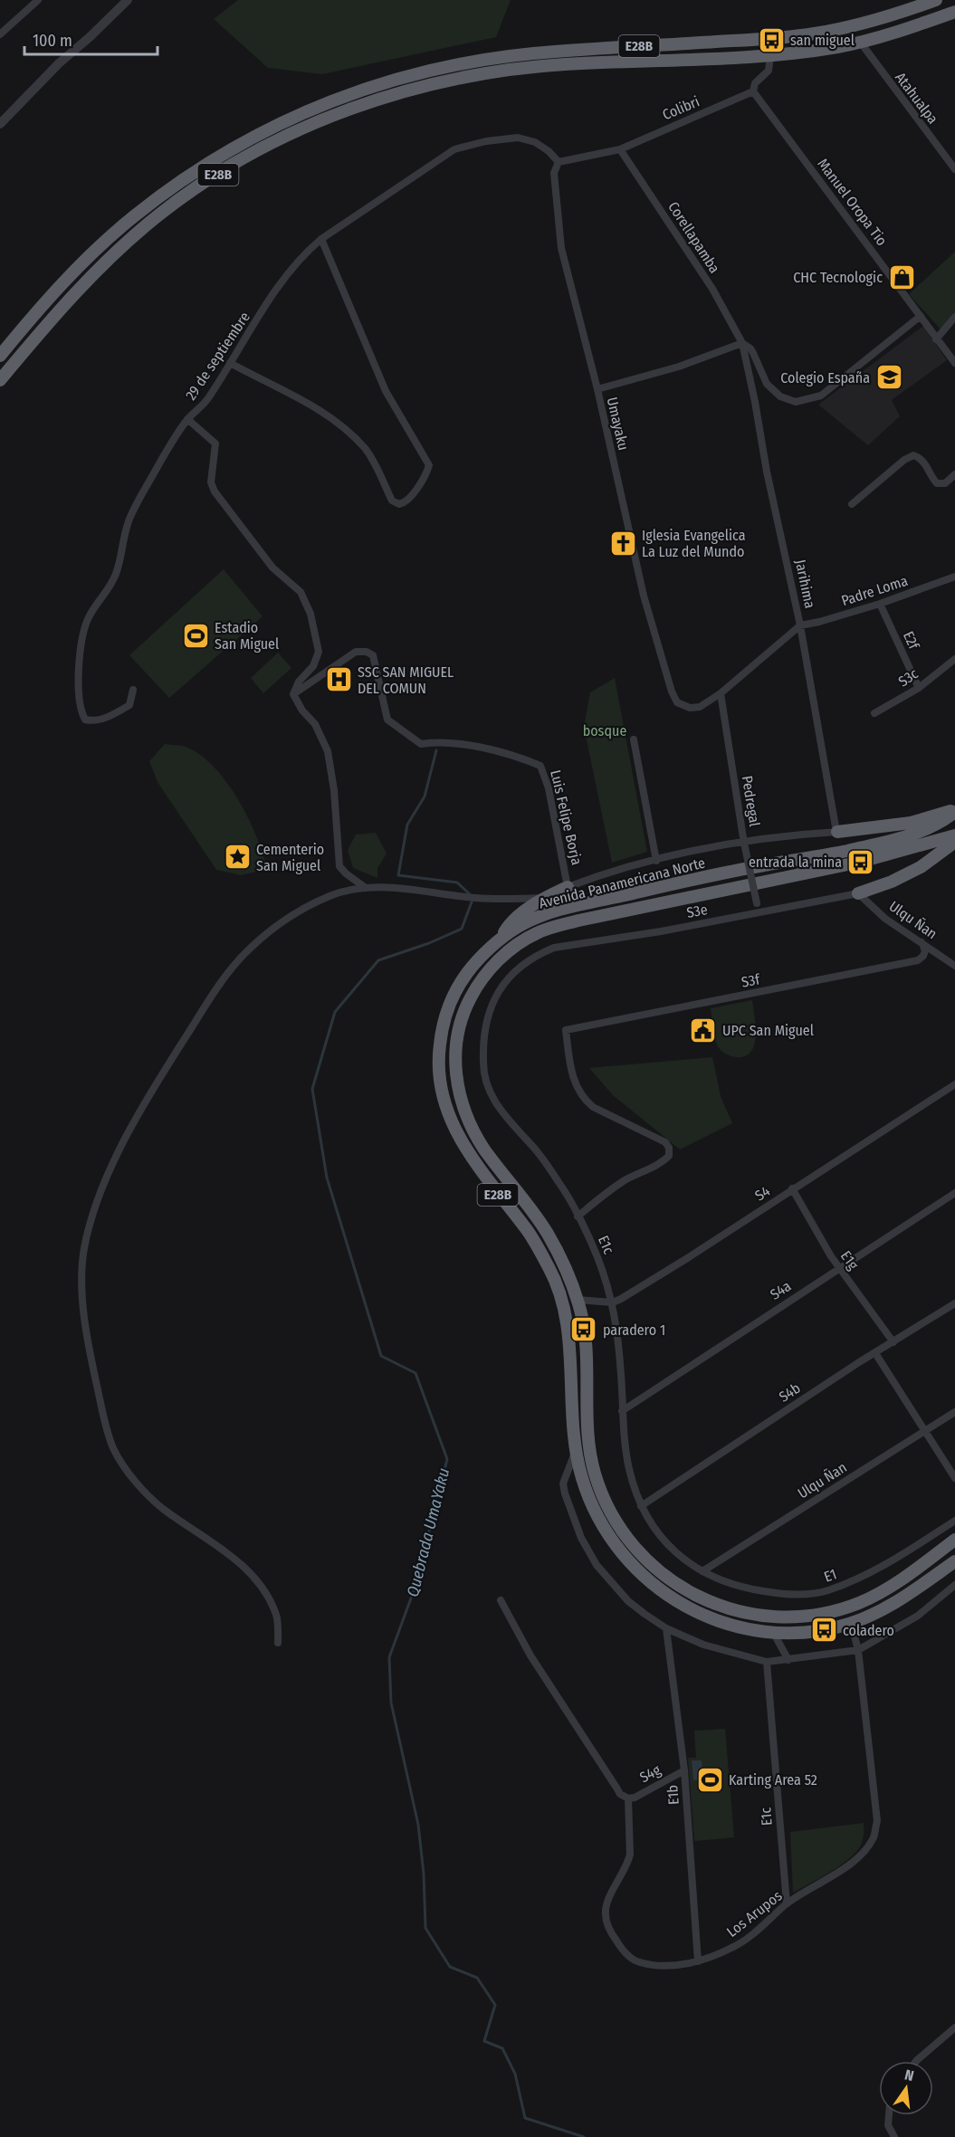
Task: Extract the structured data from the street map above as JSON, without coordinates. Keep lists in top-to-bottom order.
{
  "streets": {
    "highway": ["E28B", "Avenida Panamericana Norte"],
    "street": [
      "Atahualpa",
      "Colibri",
      "Manuel Oropa Tio",
      "Corellapamba",
      "29 de septiembre",
      "Umayaku",
      "Jarihima",
      "Padre Loma",
      "E2f",
      "S3c",
      "Pedregal",
      "Luis Felipe Borja",
      "S3e",
      "Ulqu Ñan",
      "S3f",
      "S4",
      "E1c",
      "E1g",
      "S4a",
      "S4b",
      "E1",
      "S4g",
      "E1b",
      "Los Arupos"
    ]
  },
  "crossings": [
    ["E28B", "Atahualpa"],
    ["Colibri", "Manuel Oropa Tio"],
    ["Colibri", "Corellapamba"],
    ["Corellapamba", "Jarihima"],
    ["29 de septiembre", "Umayaku"],
    ["Umayaku", "Jarihima"],
    ["Umayaku", "Padre Loma"],
    ["Umayaku", "Pedregal"],
    ["Jarihima", "Padre Loma"],
    ["Jarihima", "Luis Felipe Borja"],
    ["Padre Loma", "E2f"],
    ["E2f", "S3c"],
    ["Pedregal", "Luis Felipe Borja"],
    ["Pedregal", "S3e"],
    ["Avenida Panamericana Norte", "Los Arupos"],
    ["S3e", "Ulqu Ñan"],
    ["S3e", "E1c"],
    ["Ulqu Ñan", "S3f"],
    ["Ulqu Ñan", "E1c"],
    ["Ulqu Ñan", "E1"],
    ["S3f", "E1c"],
    ["S4", "E1c"],
    ["S4", "E1g"],
    ["E1c", "S4a"],
    ["E1c", "S4b"],
    ["E1c", "E1"],
    ["E1c", "Los Arupos"],
    ["E1g", "S4a"],
    ["E1g", "S4b"],
    ["S4g", "E1b"],
    ["S4g", "Los Arupos"],
    ["E1b", "Los Arupos"]
  ],
  "water": ["Quebrada UmaYaku"],
  "parks": ["bosque"],
  "places": {
    "bus stop": [
      "san miguel",
      "entrada la mina",
      "paradero 1",
      "coladero"
    ],
    "shop": ["CHC Tecnologic"],
    "school or university": ["Colegio España"],
    "church": ["Iglesia Evangelica La Luz del Mundo"],
    "sports": ["Estadio San Miguel", "Karting Area 52"],
    "hospital": ["SSC SAN MIGUEL DEL COMUN"],
    "place": ["Cementerio San Miguel"],
    "public building": ["UPC San Miguel"]
  },
  "scale_bar": "100 m",
  "north": "top"
}
